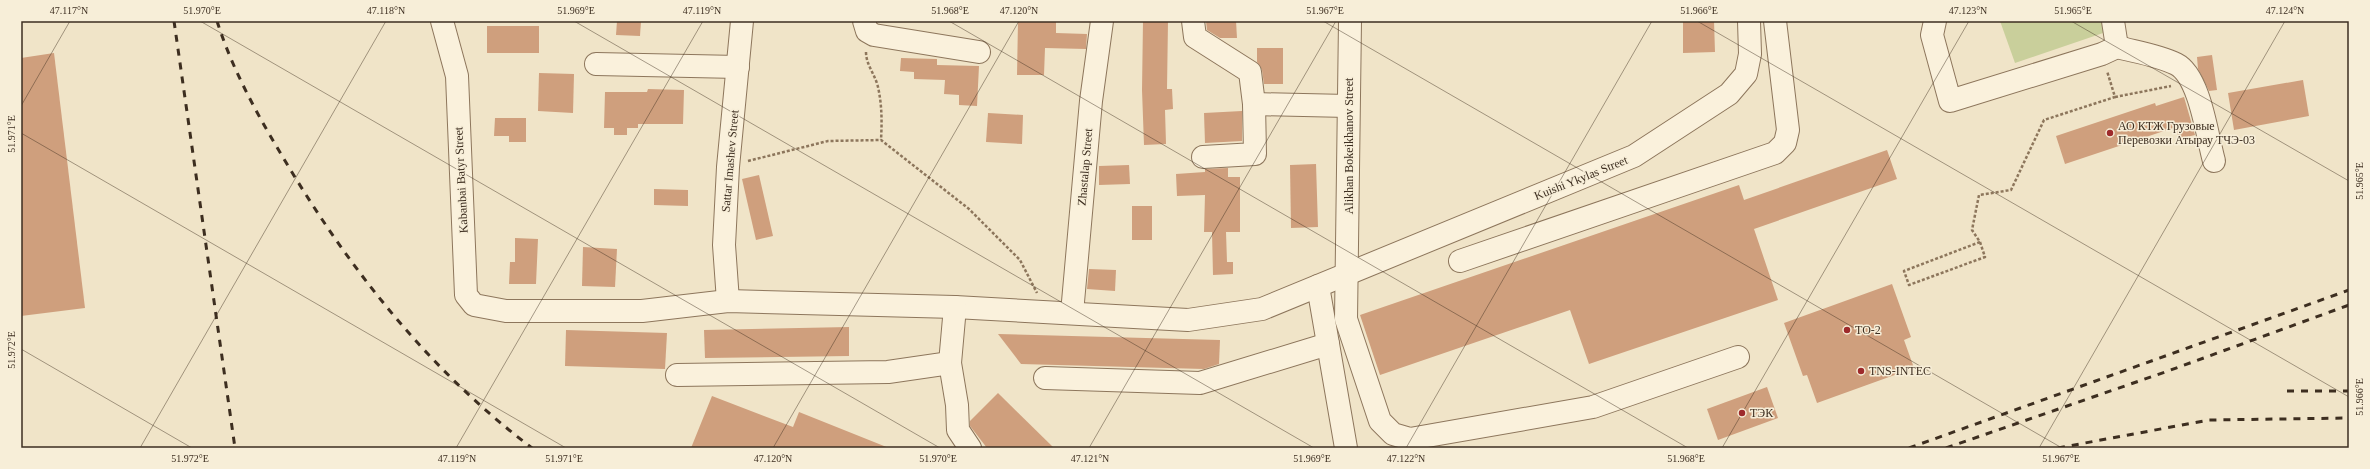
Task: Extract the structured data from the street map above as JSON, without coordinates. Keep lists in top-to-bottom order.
{
  "streets": {
    "street": [
      "Alikhan Bokeikhanov Street",
      "Sattar Imashev Street",
      "Zhastalap Street",
      "Kuishi Ykylas Street",
      "Kabanbai Batyr Street"
    ]
  },
  "crossings": [
    ["Alikhan Bokeikhanov Street", "Kuishi Ykylas Street"],
    ["Sattar Imashev Street", "Kabanbai Batyr Street"],
    ["Zhastalap Street", "Kuishi Ykylas Street"],
    ["Kuishi Ykylas Street", "Kabanbai Batyr Street"]
  ],
  "places": [
    "АО КТЖ Грузовые Перевозки Атырау ТЧЭ-03",
    "ТО-2",
    "TNS-INTEC",
    "ТЭК"
  ],
  "coordinates": [
    "47.117°N",
    "51.970°E",
    "47.118°N",
    "51.969°E",
    "47.119°N",
    "51.968°E",
    "47.120°N",
    "51.967°E",
    "51.966°E",
    "47.123°N",
    "51.965°E",
    "47.124°N",
    "51.971°E",
    "51.972°E",
    "47.121°N",
    "47.122°N"
  ]
}
